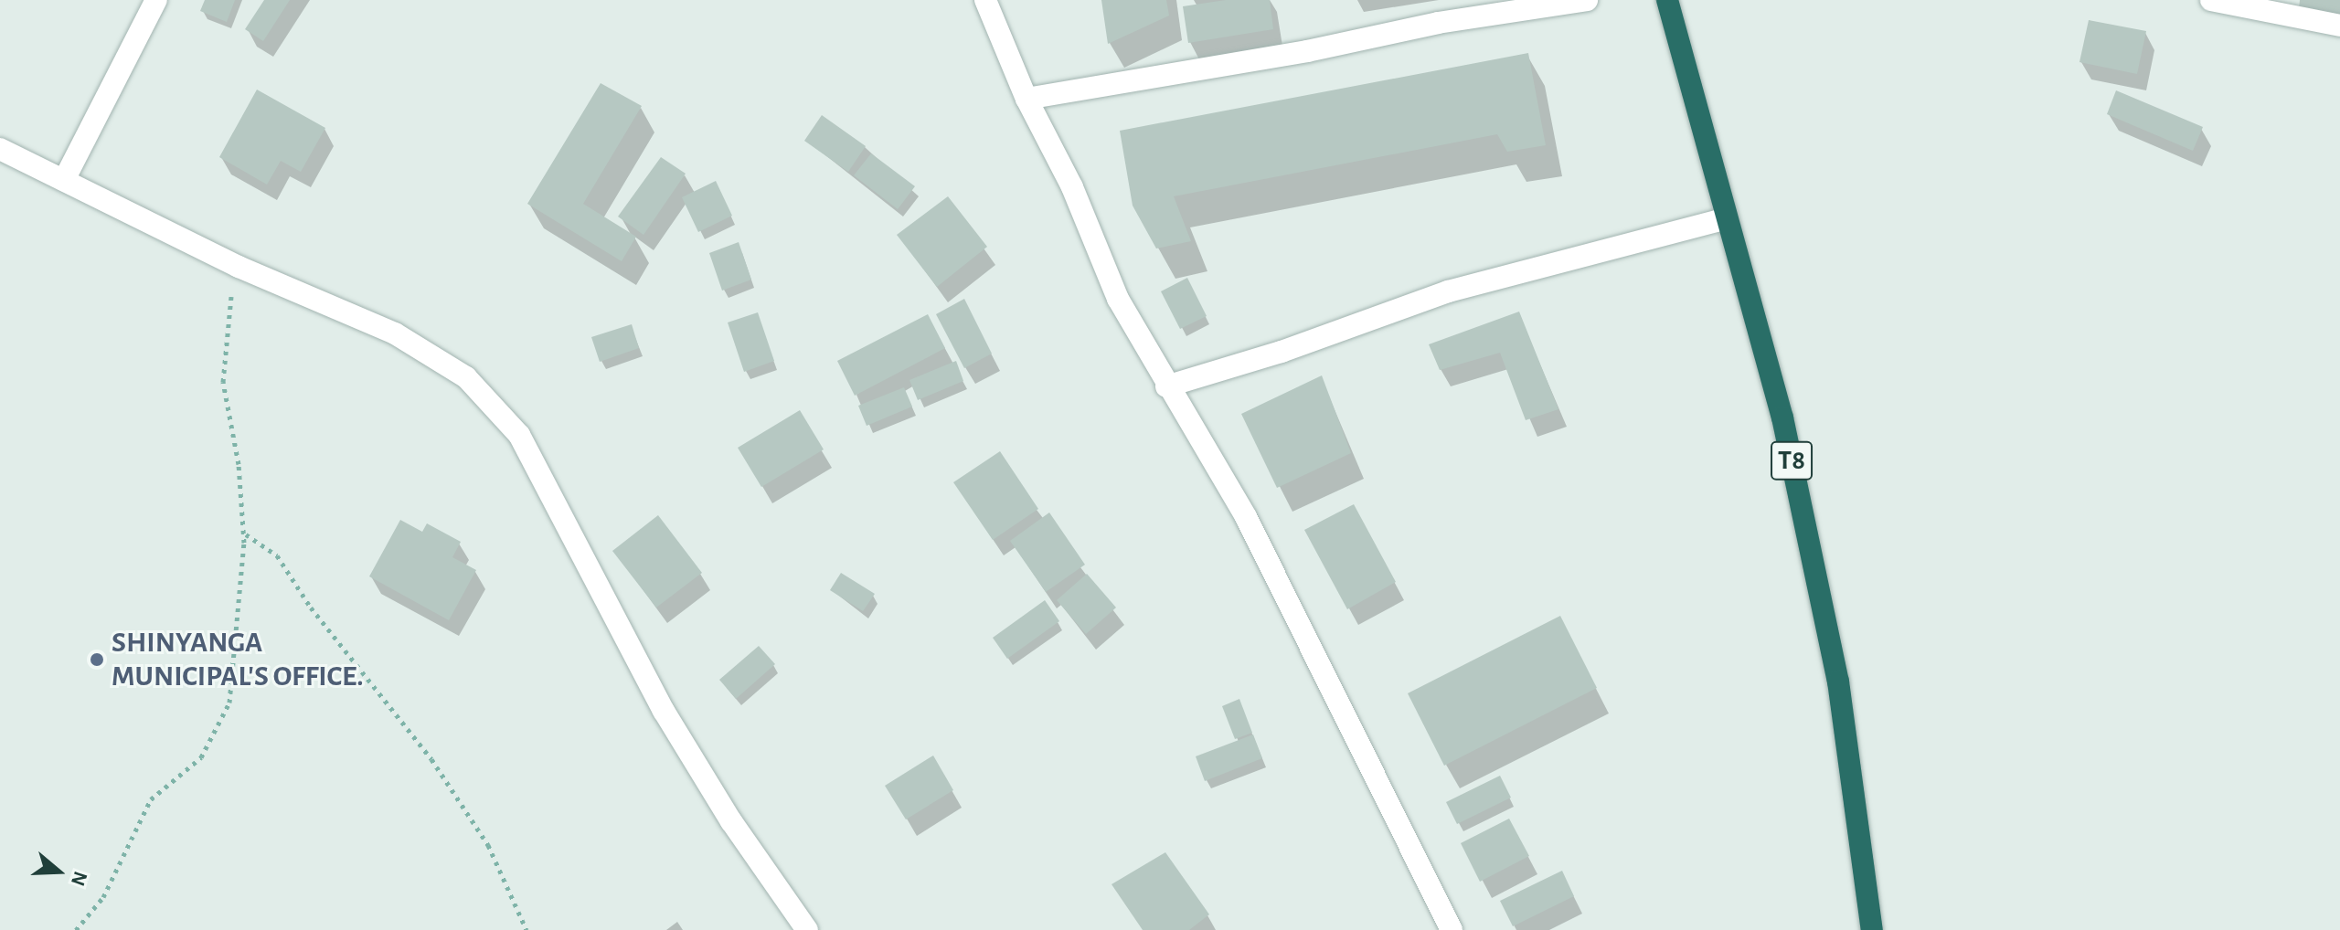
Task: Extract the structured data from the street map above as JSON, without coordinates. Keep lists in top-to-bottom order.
{
  "streets": {
    "highway": ["T8"]
  },
  "places": ["SHINYANGA MUNICIPAL'S OFFICE."],
  "north": "right"
}
